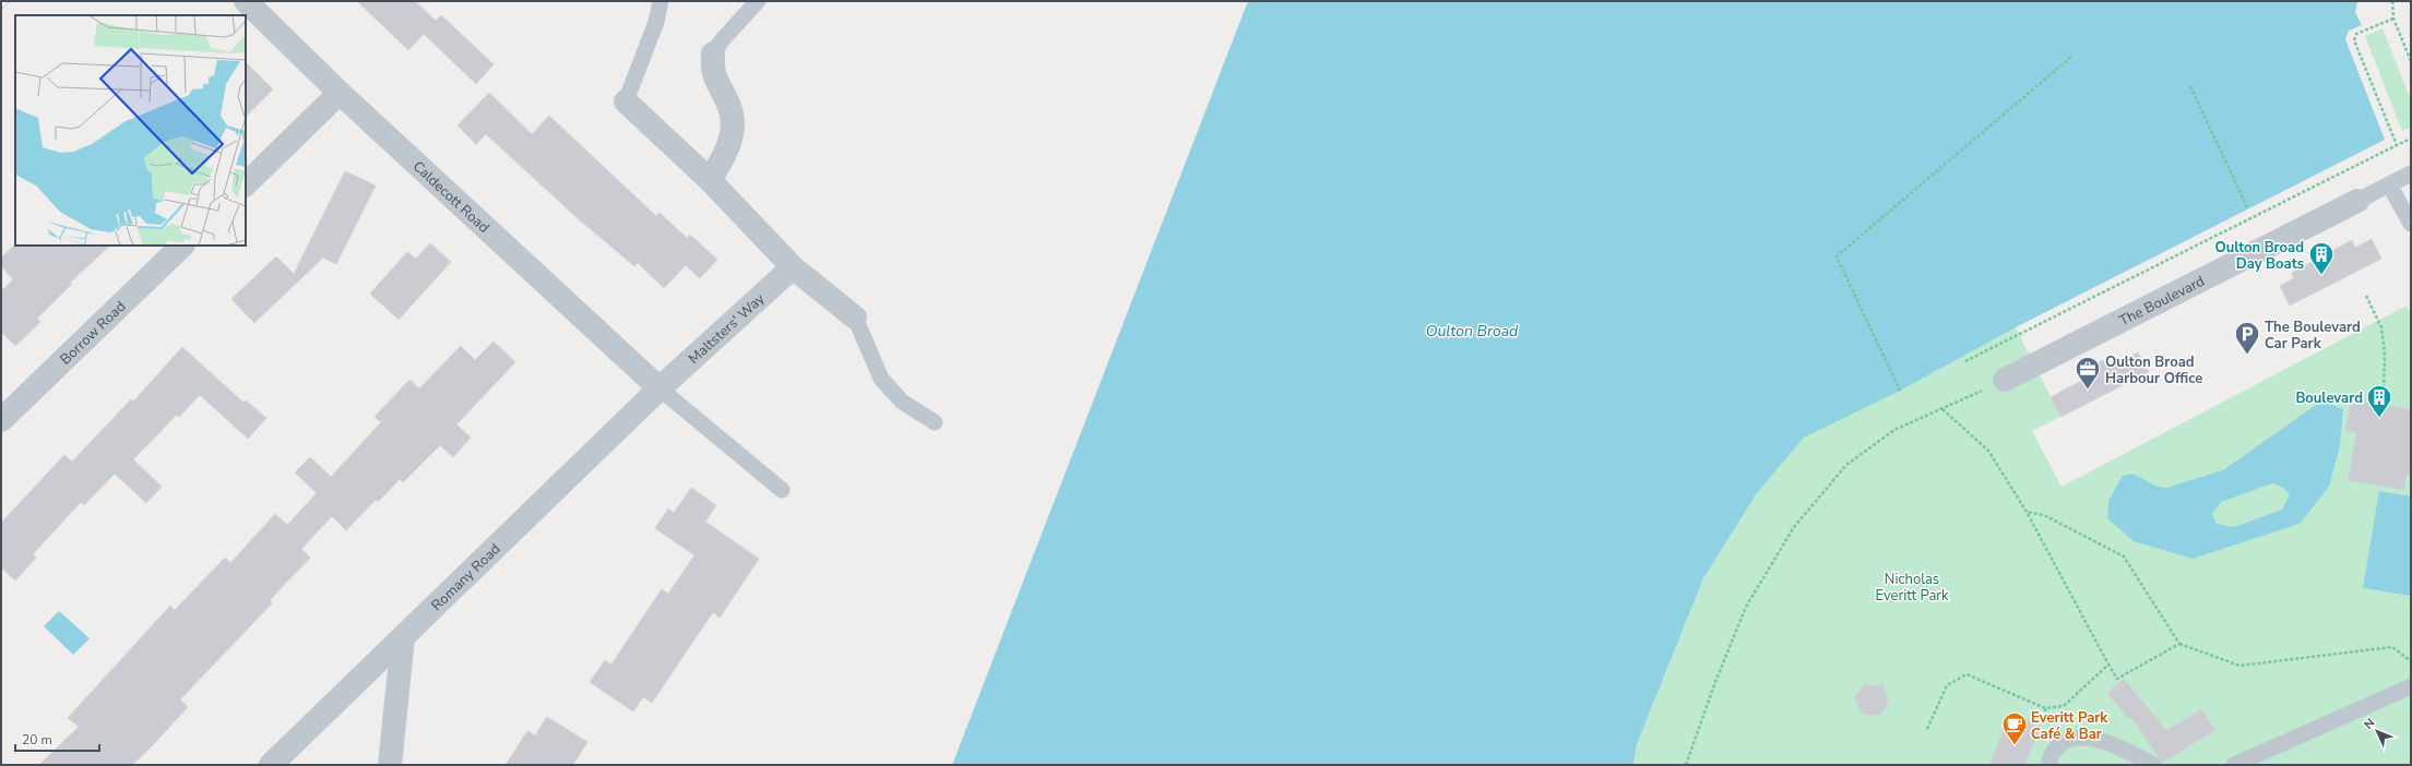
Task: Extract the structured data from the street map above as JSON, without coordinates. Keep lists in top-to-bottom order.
{
  "streets": {
    "street": [
      "Caldecott Road",
      "The Boulevard",
      "Maltsters' Way",
      "Borrow Road",
      "Romany Road"
    ]
  },
  "crossings": [
    ["Caldecott Road", "Maltsters' Way"],
    ["Caldecott Road", "Romany Road"],
    ["Maltsters' Way", "Romany Road"]
  ],
  "water": ["Oulton Broad"],
  "parks": ["Nicholas Everitt Park"],
  "places": {
    "building": ["Oulton Broad Day Boats", "Boulevard"],
    "parking": ["The Boulevard Car Park"],
    "office": ["Oulton Broad Harbour Office"],
    "cafe": ["Everitt Park Café & Bar"]
  },
  "scale_bar": "20 m",
  "north": "top left"
}
